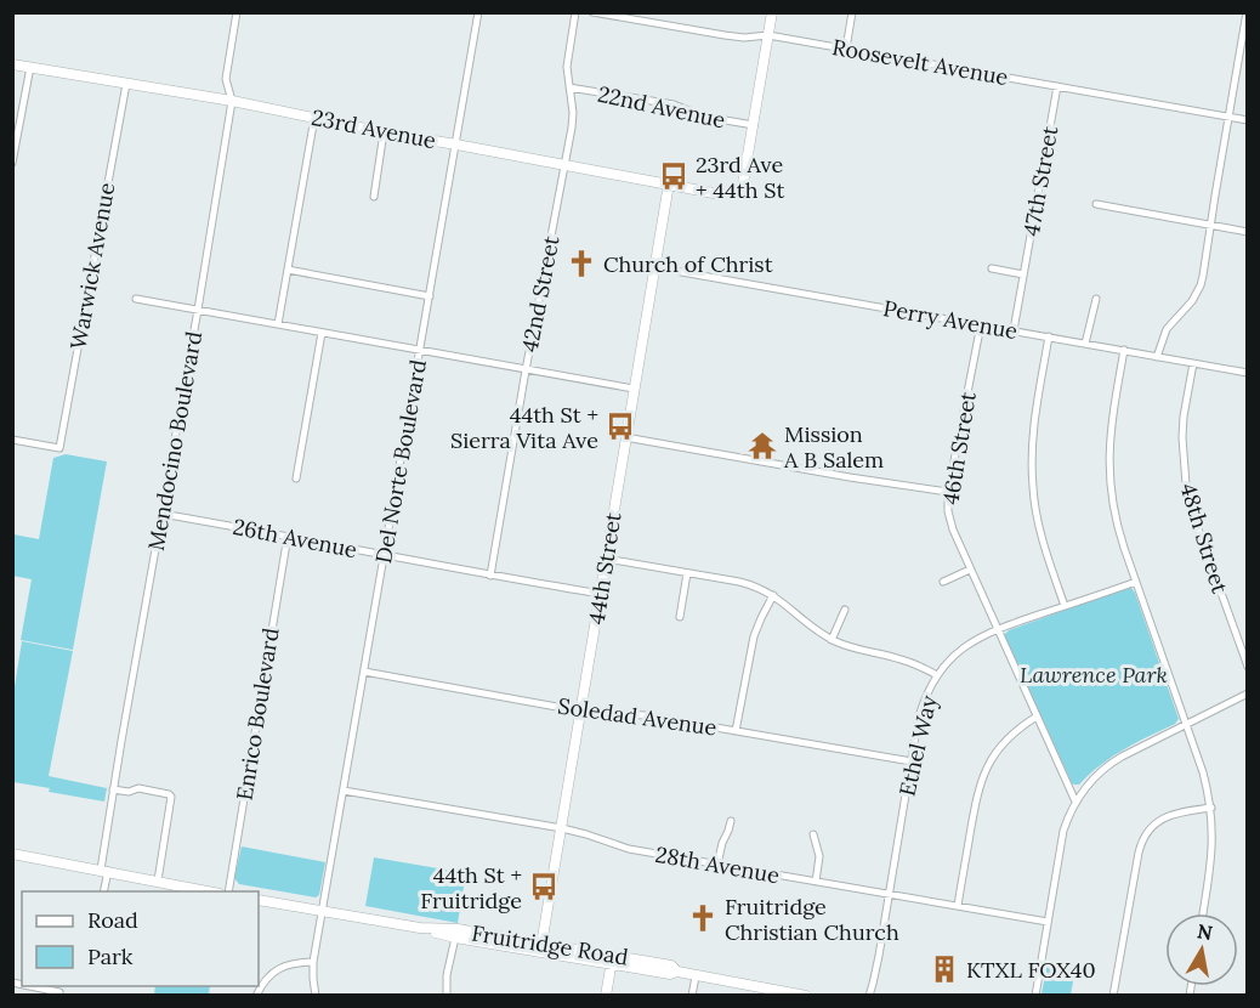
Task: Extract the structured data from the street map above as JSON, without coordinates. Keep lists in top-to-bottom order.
{
  "streets": {
    "street": [
      "Roosevelt Avenue",
      "22nd Avenue",
      "23rd Avenue",
      "47th Street",
      "Warwick Avenue",
      "42nd Street",
      "Perry Avenue",
      "Mendocino Boulevard",
      "46th Street",
      "Del Norte Boulevard",
      "26th Avenue",
      "48th Street",
      "44th Street",
      "Enrico Boulevard",
      "Soledad Avenue",
      "Ethel Way",
      "28th Avenue",
      "Fruitridge Road"
    ]
  },
  "crossings": [
    ["Roosevelt Avenue", "47th Street"],
    ["22nd Avenue", "23rd Avenue"],
    ["22nd Avenue", "42nd Street"],
    ["23rd Avenue", "Warwick Avenue"],
    ["23rd Avenue", "42nd Street"],
    ["23rd Avenue", "Mendocino Boulevard"],
    ["23rd Avenue", "Del Norte Boulevard"],
    ["23rd Avenue", "44th Street"],
    ["47th Street", "Perry Avenue"],
    ["42nd Street", "26th Avenue"],
    ["Perry Avenue", "46th Street"],
    ["Perry Avenue", "48th Street"],
    ["Perry Avenue", "44th Street"],
    ["Mendocino Boulevard", "26th Avenue"],
    ["46th Street", "Ethel Way"],
    ["Del Norte Boulevard", "26th Avenue"],
    ["Del Norte Boulevard", "Soledad Avenue"],
    ["Del Norte Boulevard", "28th Avenue"],
    ["Del Norte Boulevard", "Fruitridge Road"],
    ["26th Avenue", "44th Street"],
    ["26th Avenue", "Enrico Boulevard"],
    ["44th Street", "Soledad Avenue"],
    ["44th Street", "28th Avenue"],
    ["44th Street", "Fruitridge Road"],
    ["Soledad Avenue", "Ethel Way"],
    ["Ethel Way", "28th Avenue"]
  ],
  "parks": ["Lawrence Park"],
  "places": {
    "bus stop": ["23rd Ave + 44th St", "44th St + Sierra Vita Ave", "44th St + Fruitridge"],
    "church": ["Church of Christ", "Fruitridge Christian Church"],
    "temple": ["Mission A B Salem"],
    "building": ["KTXL FOX40"]
  },
  "legend": ["Road", "Park"],
  "north": "top"
}
